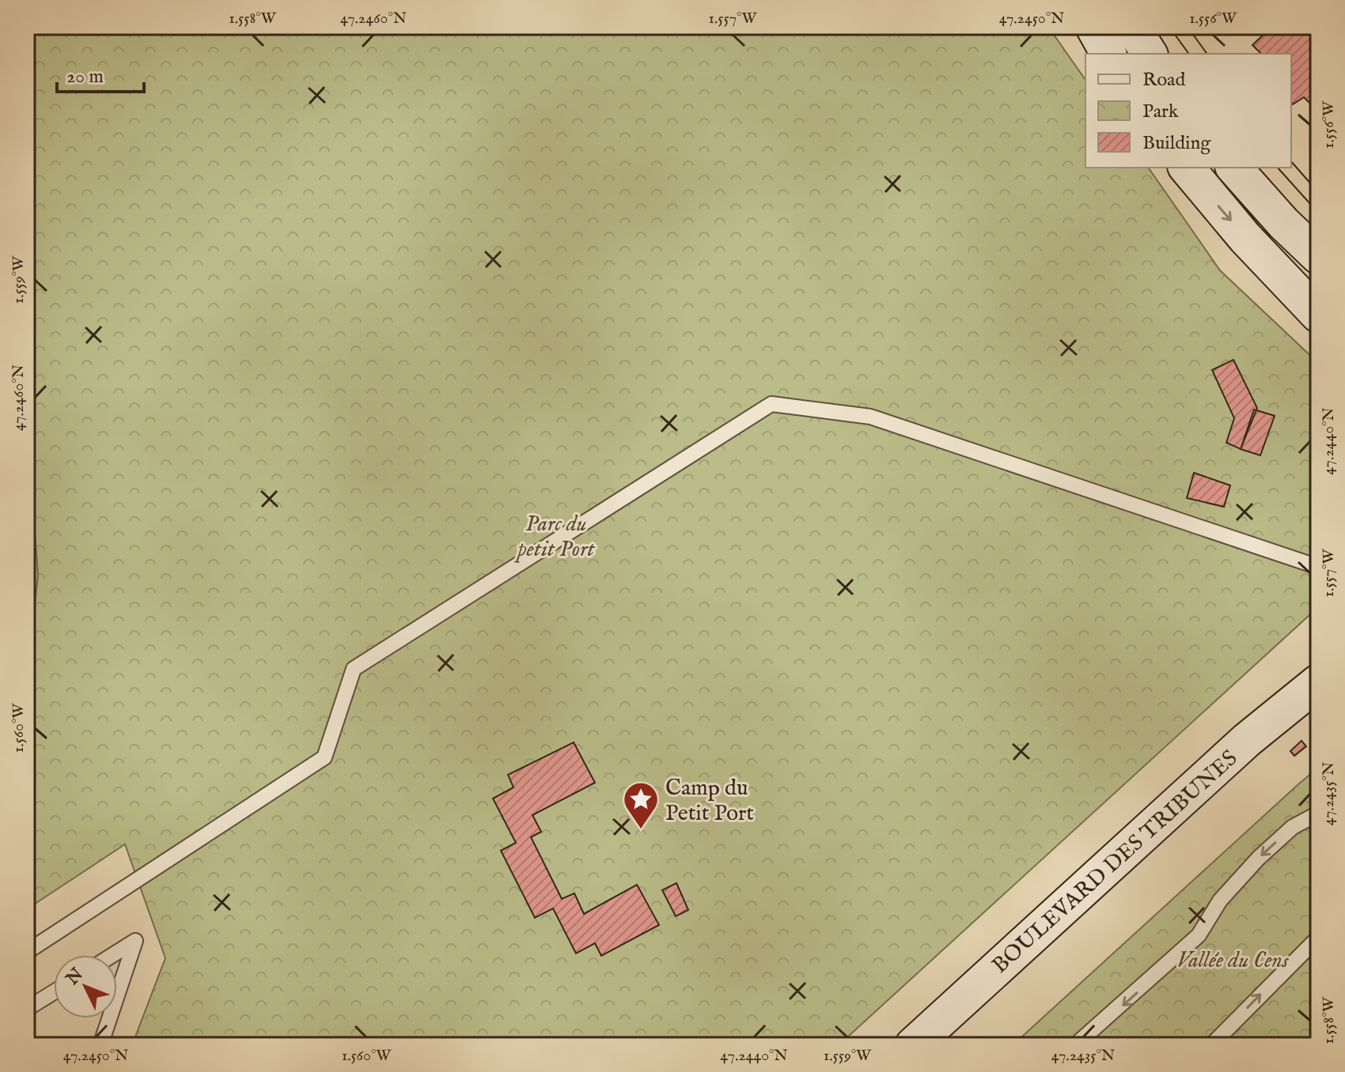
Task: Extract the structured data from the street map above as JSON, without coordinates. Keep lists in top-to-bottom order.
{
  "streets": {
    "street": ["BOULEVARD DES TRIBUNES"]
  },
  "parks": ["Parc du petit Port", "Vallée du Cens"],
  "places": {
    "place": ["Camp du Petit Port"]
  },
  "legend": ["Road", "Park", "Building"],
  "scale_bar": "20 m",
  "north": "top left",
  "coordinates": [
    "1.558°W",
    "47.2460°N",
    "1.557°W",
    "47.2450°N",
    "1.556°W",
    "1.559°W",
    "47.2440°N",
    "1.560°W",
    "47.2435°N"
  ]
}
